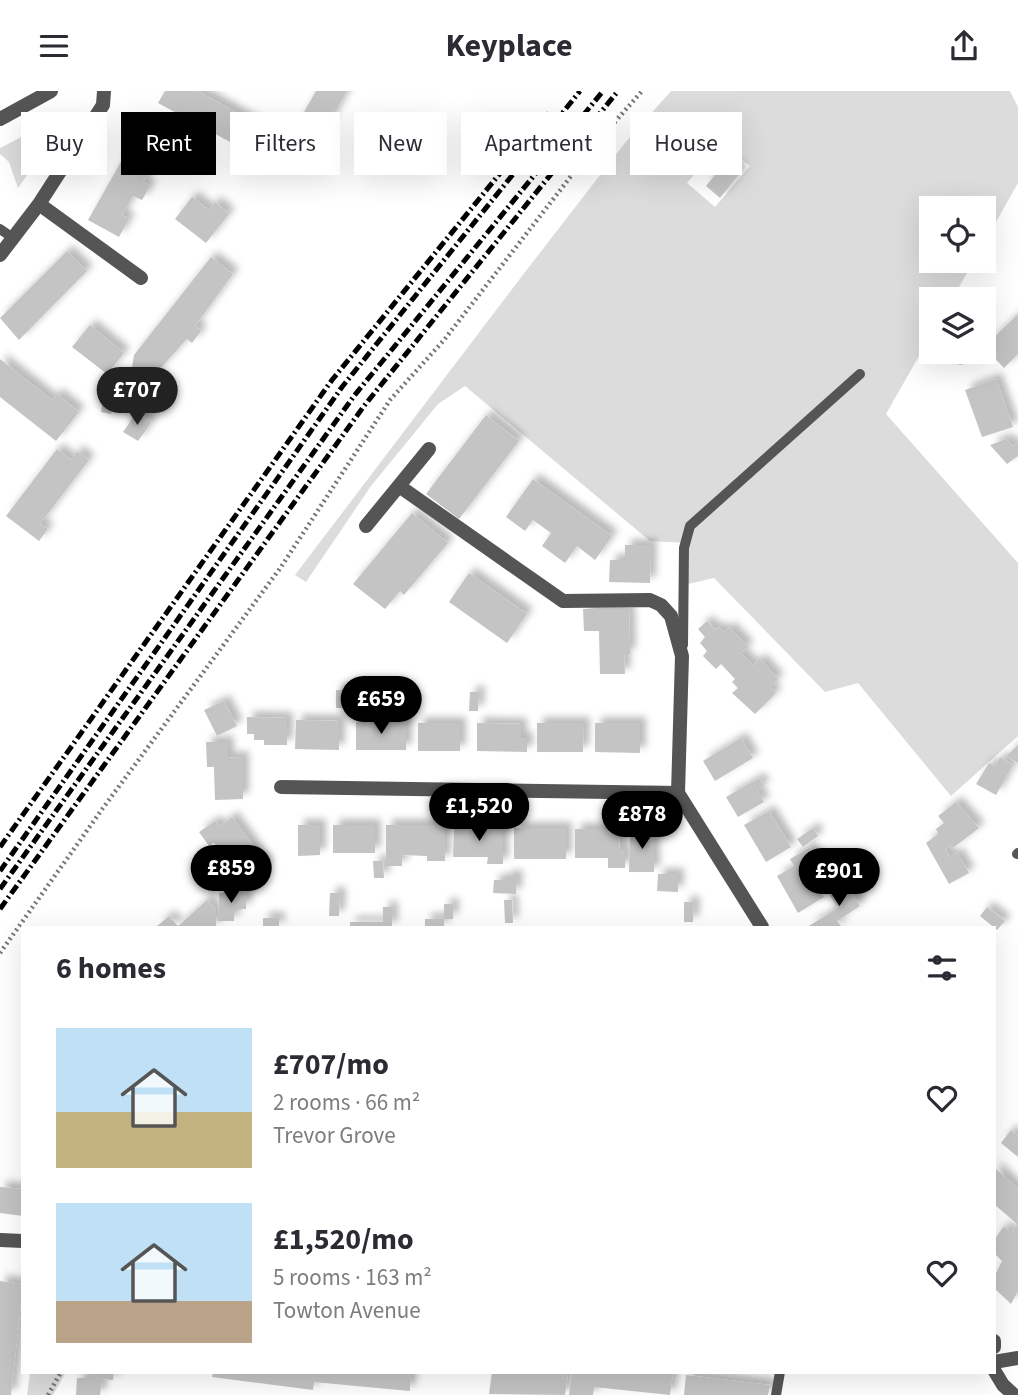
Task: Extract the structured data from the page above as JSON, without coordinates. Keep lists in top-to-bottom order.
{
  "page": {
    "header": "Keyplace",
    "chip": [
      "Buy",
      "Rent",
      "Filters",
      "New",
      "Apartment",
      "House"
    ],
    "price": [
      "£707",
      "£659",
      "£1,520",
      "£878",
      "£859",
      "£901"
    ],
    "heading": "6 homes",
    "list": [
      {
        "name": "£707/mo",
        "note": "2 rooms · 66 m² · Trevor Grove"
      },
      {
        "name": "£1,520/mo",
        "note": "5 rooms · 163 m² · Towton Avenue"
      }
    ]
  }
}
